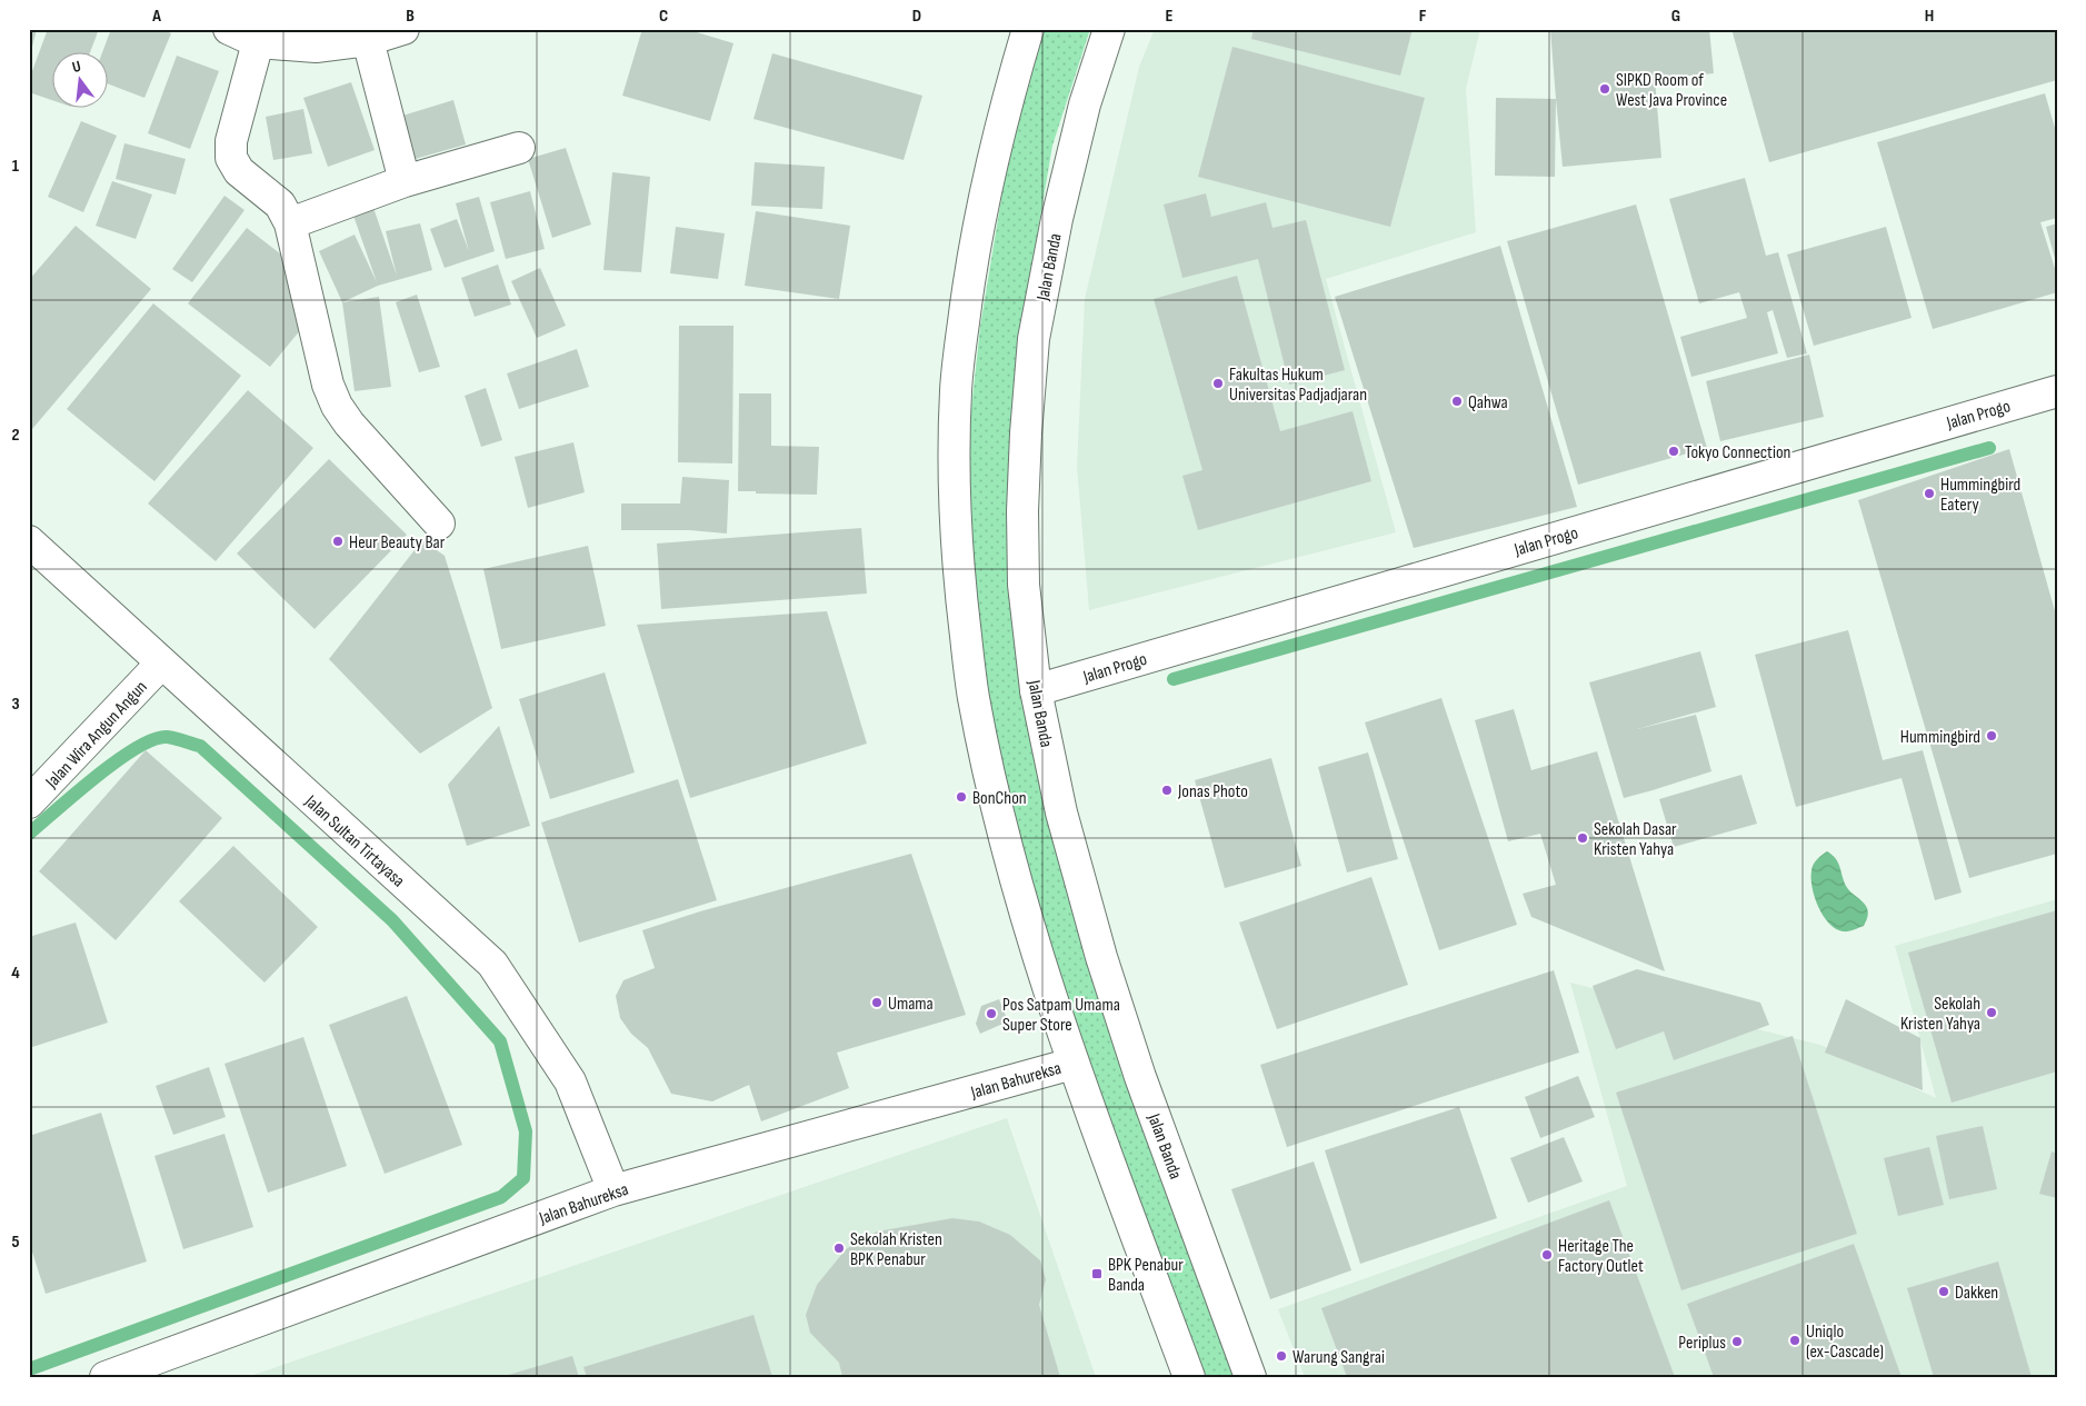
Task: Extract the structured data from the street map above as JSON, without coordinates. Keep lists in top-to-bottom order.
{
  "streets": {
    "street": [
      "Jalan Banda",
      "Jalan Progo",
      "Jalan Wira Angun Angun",
      "Jalan Sultan Tirtayasa",
      "Jalan Bahureksa"
    ]
  },
  "crossings": [
    ["Jalan Banda", "Jalan Progo"],
    ["Jalan Wira Angun Angun", "Jalan Sultan Tirtayasa"],
    ["Jalan Sultan Tirtayasa", "Jalan Bahureksa"]
  ],
  "places": {
    "other": [
      "SIPKD Room of West Java Province",
      "Fakultas Hukum Universitas Padjadjaran",
      "Qahwa",
      "Tokyo Connection",
      "Hummingbird Eatery",
      "Heur Beauty Bar",
      "Hummingbird",
      "Jonas Photo",
      "BonChon",
      "Sekolah Dasar Kristen Yahya",
      "Umama",
      "Sekolah Kristen Yahya",
      "Pos Satpam Umama Super Store",
      "Sekolah Kristen BPK Penabur",
      "Heritage The Factory Outlet",
      "Dakken",
      "Uniqlo (ex-Cascade)",
      "Periplus",
      "Warung Sangrai"
    ],
    "transit": ["BPK Penabur Banda"]
  },
  "north": "top",
  "grid": {
    "columns": [
      "A",
      "B",
      "C",
      "D",
      "E",
      "F",
      "G",
      "H"
    ],
    "rows": [
      "1",
      "2",
      "3",
      "4",
      "5"
    ]
  }
}
